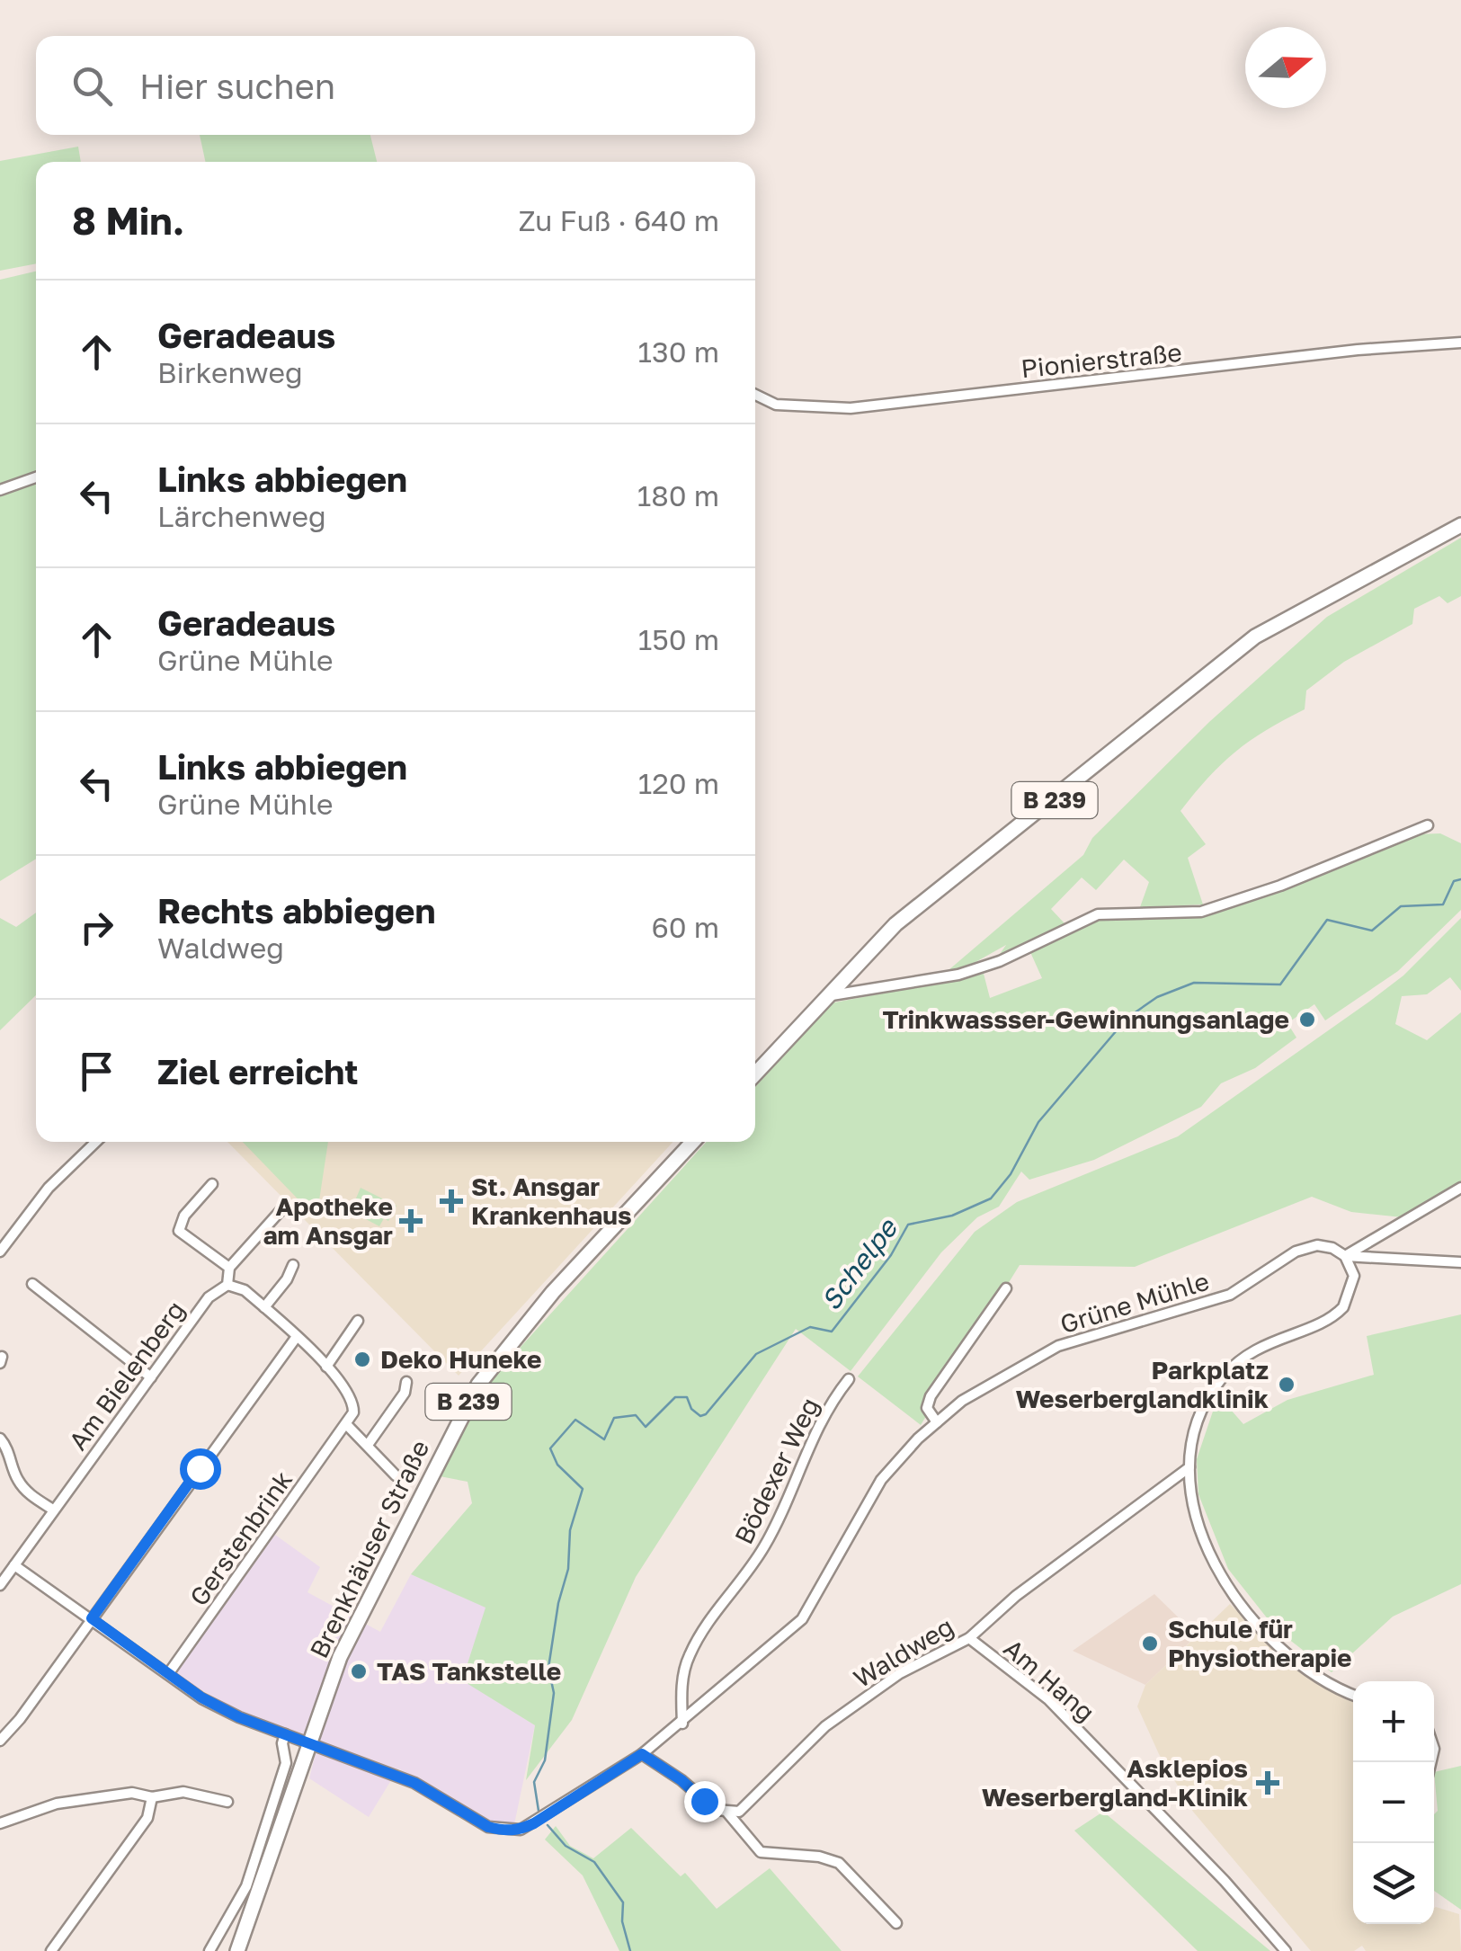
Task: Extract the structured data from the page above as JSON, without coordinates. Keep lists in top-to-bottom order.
{
  "streets": {
    "main road": ["B 239", "Brenkhäuser Straße"],
    "street": [
      "Pionierstraße",
      "Grüne Mühle",
      "Am Bielenberg",
      "Bödexer Weg",
      "Gerstenbrink",
      "Waldweg",
      "Am Hang"
    ]
  },
  "crossings": [
    ["Grüne Mühle", "Bödexer Weg"],
    ["Grüne Mühle", "Brenkhäuser Straße"],
    ["Waldweg", "Am Hang"]
  ],
  "water": ["Schelpe"],
  "places": {
    "other": [
      "Trinkwassser-Gewinnungsanlage",
      "Deko Huneke",
      "Parkplatz Weserberglandklinik",
      "Schule für Physiotherapie",
      "TAS Tankstelle"
    ],
    "health": ["St. Ansgar Krankenhaus", "Apotheke am Ansgar", "Asklepios Weserbergland-Klinik"]
  },
  "north": "right",
  "page": {
    "search": "Hier suchen",
    "heading": ["8 Min.", "Zu Fuß · 640 m"],
    "list": [
      ["Geradeaus", "Birkenweg", "130 m"],
      ["Links abbiegen", "Lärchenweg", "180 m"],
      ["Geradeaus", "Grüne Mühle", "150 m"],
      ["Links abbiegen", "Grüne Mühle", "120 m"],
      ["Rechts abbiegen", "Waldweg", "60 m"],
      "Ziel erreicht"
    ],
    "map_buttons": ["+", "−"]
  }
}
